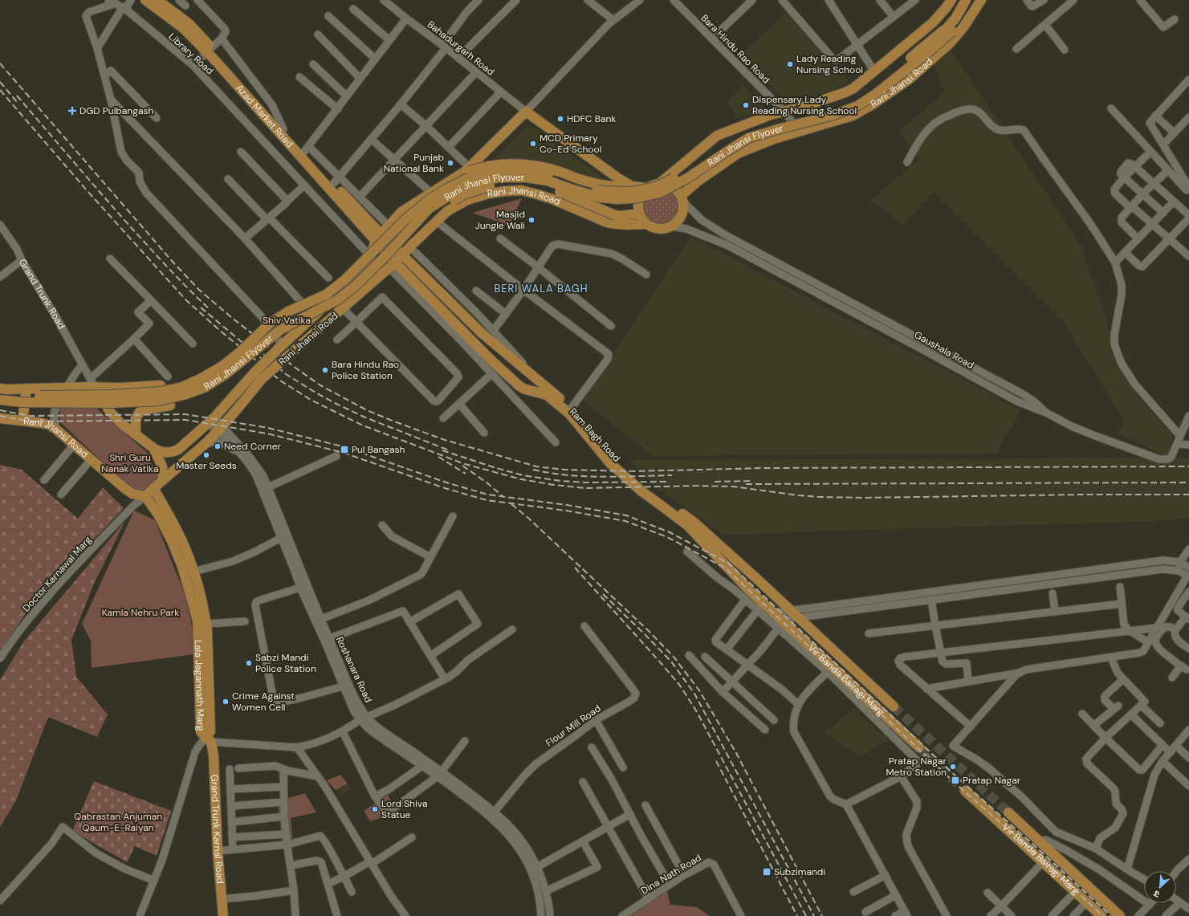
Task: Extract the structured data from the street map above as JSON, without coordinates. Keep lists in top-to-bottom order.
{
  "streets": {
    "main road": [
      "Rani Jhansi Road",
      "Azad Market Road",
      "Rani Jhansi Flyover",
      "Grand Trunk Road",
      "Ram Bagh Road",
      "Vir Banda Bairagi Marg",
      "Lala Jagannath Marg",
      "Grand Trunk Karnal Road"
    ],
    "street": [
      "Bahadurgarh Road",
      "Bara Hindu Rao Road",
      "Library Road",
      "Gaushala Road",
      "Doctor Karnawal Marg",
      "Roshanara Road",
      "Flour Mill Road",
      "Dina Nath Road"
    ]
  },
  "crossings": [
    ["Bahadurgarh Road", "Rani Jhansi Road"],
    ["Bara Hindu Rao Road", "Rani Jhansi Road"],
    ["Library Road", "Rani Jhansi Road"],
    ["Rani Jhansi Road", "Azad Market Road"],
    ["Rani Jhansi Road", "Grand Trunk Road"],
    ["Rani Jhansi Road", "Gaushala Road"],
    ["Rani Jhansi Road", "Ram Bagh Road"],
    ["Rani Jhansi Road", "Doctor Karnawal Marg"],
    ["Rani Jhansi Road", "Roshanara Road"],
    ["Rani Jhansi Road", "Lala Jagannath Marg"],
    ["Azad Market Road", "Ram Bagh Road"],
    ["Ram Bagh Road", "Vir Banda Bairagi Marg"],
    ["Doctor Karnawal Marg", "Lala Jagannath Marg"],
    ["Roshanara Road", "Flour Mill Road"],
    ["Lala Jagannath Marg", "Grand Trunk Karnal Road"]
  ],
  "districts": ["BERI WALA BAGH"],
  "parks": [
    "Shiv Vatika",
    "Shri Guru Nanak Vatika",
    "Kamla Nehru Park",
    "Qabrastan Anjuman Qaum-E-Raiyan"
  ],
  "places": {
    "other": [
      "Lady Reading Nursing School",
      "Dispensary Lady Reading Nursing School",
      "HDFC Bank",
      "MCD Primary Co-Ed School",
      "Punjab National Bank",
      "Masjid Jungle Wali",
      "Bara Hindu Rao Police Station",
      "Need Corner",
      "Master Seeds",
      "Sabzi Mandi Police Station",
      "Crime Against Women Cell",
      "Pratap Nagar Metro Station",
      "Lord Shiva Statue"
    ],
    "health": ["DGD Pulbangash"],
    "transit": ["Pul Bangash", "Pratap Nagar", "Subzimandi"]
  },
  "north": "bottom left"
}
